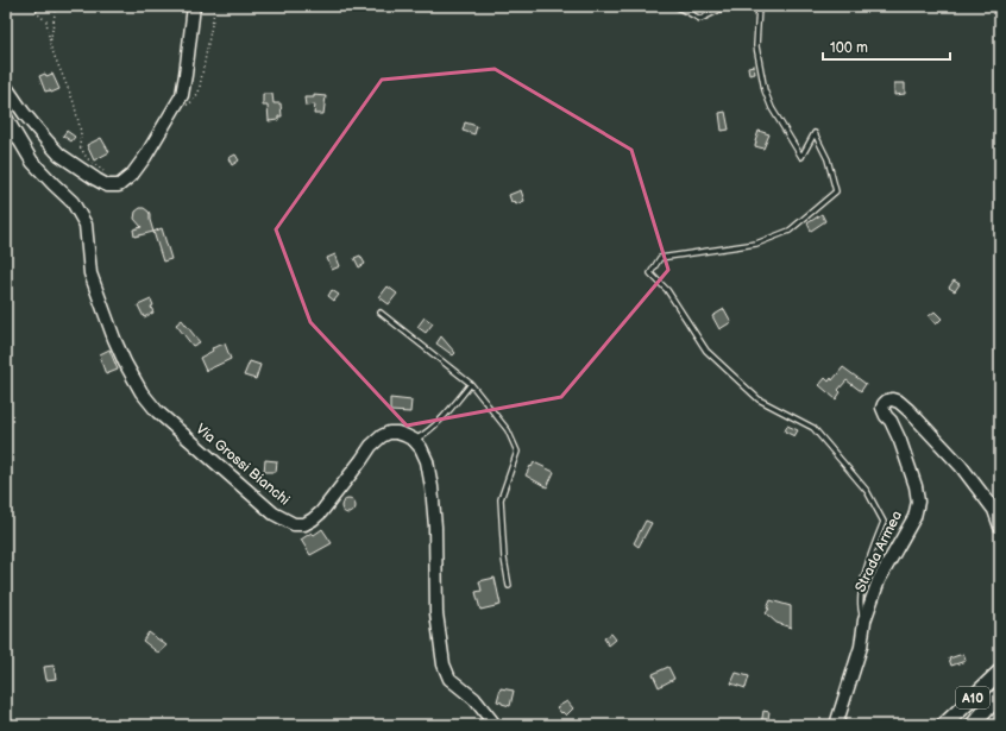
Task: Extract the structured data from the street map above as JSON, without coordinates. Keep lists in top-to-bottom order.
{
  "streets": {
    "highway": ["A10"],
    "main road": ["Via Grossi Bianchi", "Strada Armea"]
  },
  "scale_bar": "100 m"
}
